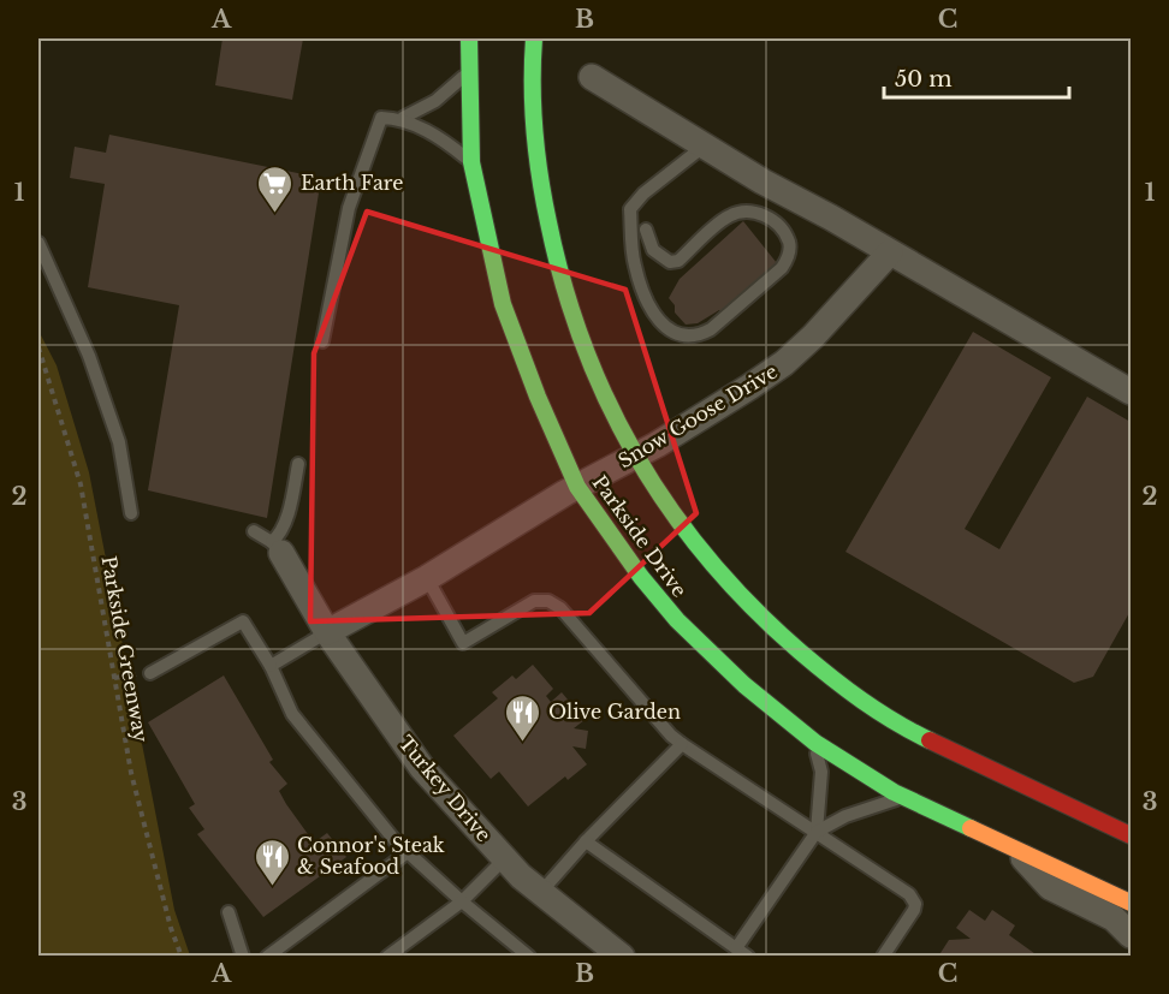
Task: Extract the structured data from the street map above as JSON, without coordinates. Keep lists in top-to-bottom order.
{
  "streets": {
    "street": ["Snow Goose Drive", "Parkside Drive", "Turkey Drive"],
    "path": ["Parkside Greenway"]
  },
  "crossings": [
    ["Snow Goose Drive", "Parkside Drive"],
    ["Snow Goose Drive", "Turkey Drive"]
  ],
  "places": {
    "supermarket": ["Earth Fare"],
    "restaurant": ["Olive Garden", "Connor's Steak & Seafood"]
  },
  "scale_bar": "50 m",
  "grid": {
    "columns": ["A", "B", "C"],
    "rows": ["1", "2", "3"]
  }
}
